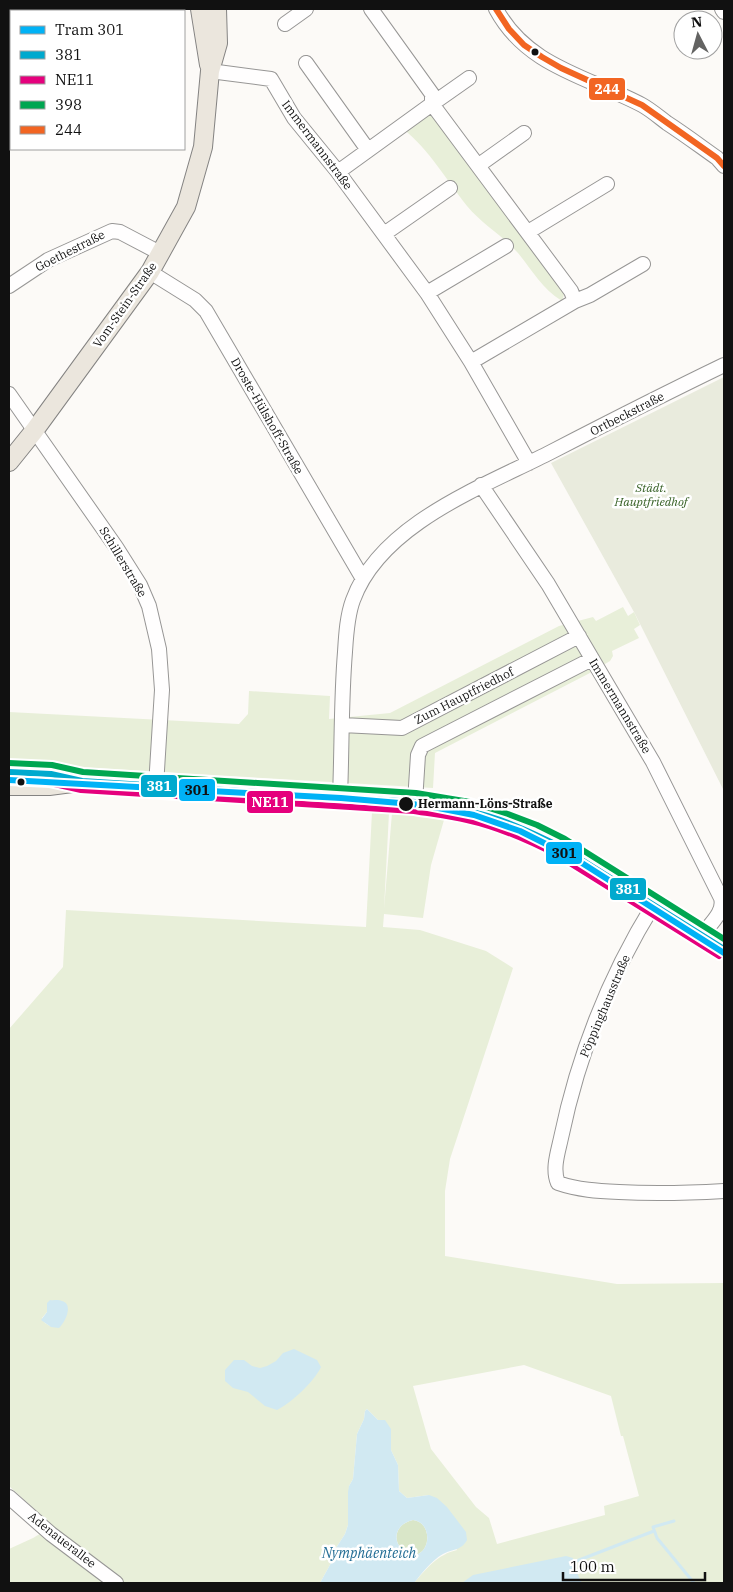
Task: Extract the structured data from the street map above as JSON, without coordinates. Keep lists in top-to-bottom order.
{
  "streets": {
    "main road": ["Vom-Stein-Straße"],
    "street": [
      "Immermannstraße",
      "Goethestraße",
      "Ortbeckstraße",
      "Droste-Hülshoff-Straße",
      "Schillerstraße",
      "Zum Hauptfriedhof",
      "Pöppinghausstraße",
      "Adenauerallee"
    ]
  },
  "crossings": [
    ["Immermannstraße", "Vom-Stein-Straße"],
    ["Immermannstraße", "Ortbeckstraße"],
    ["Immermannstraße", "Zum Hauptfriedhof"],
    ["Goethestraße", "Vom-Stein-Straße"],
    ["Vom-Stein-Straße", "Droste-Hülshoff-Straße"],
    ["Vom-Stein-Straße", "Schillerstraße"]
  ],
  "water": ["Nymphäenteich"],
  "parks": ["Städt. Hauptfriedhof"],
  "places": ["Hermann-Löns-Straße"],
  "lines": [
    "transit line 244",
    "transit line 398",
    "transit line 381",
    "tram line 301",
    "transit line NE11"
  ],
  "legend": [
    "Tram 301",
    "381",
    "NE11",
    "398",
    "244"
  ],
  "scale_bar": "100 m",
  "north": "top"
}
